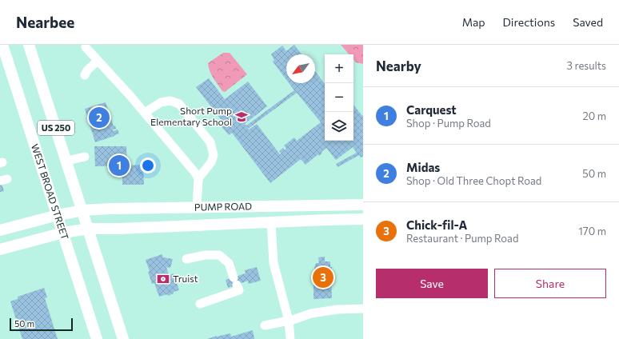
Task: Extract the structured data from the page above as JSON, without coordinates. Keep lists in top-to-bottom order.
{
  "streets": {
    "main road": ["US 250", "WEST BROAD STREET", "PUMP ROAD"]
  },
  "crossings": [
    ["US 250", "PUMP ROAD"],
    ["WEST BROAD STREET", "PUMP ROAD"]
  ],
  "places": {
    "school or university": ["Short Pump Elementary School"],
    "bank": ["Truist"]
  },
  "scale_bar": "50 m",
  "north": "bottom left",
  "page": {
    "header": "Nearbee",
    "nav": ["Map", "Directions", "Saved"],
    "heading": ["Nearby", "3 results"],
    "map_buttons": ["+", "−"],
    "list": [
      {
        "mark": "1",
        "name": "Carquest",
        "note": "Shop · Pump Road",
        "value": "20 m"
      },
      {
        "mark": "2",
        "name": "Midas",
        "note": "Shop · Old Three Chopt Road",
        "value": "50 m"
      },
      {
        "mark": "3",
        "name": "Chick-fil-A",
        "note": "Restaurant · Pump Road",
        "value": "170 m"
      }
    ],
    "pins": ["2", "1", "3"],
    "buttons": ["Save", "Share"],
    "scale": "50 m"
  }
}
